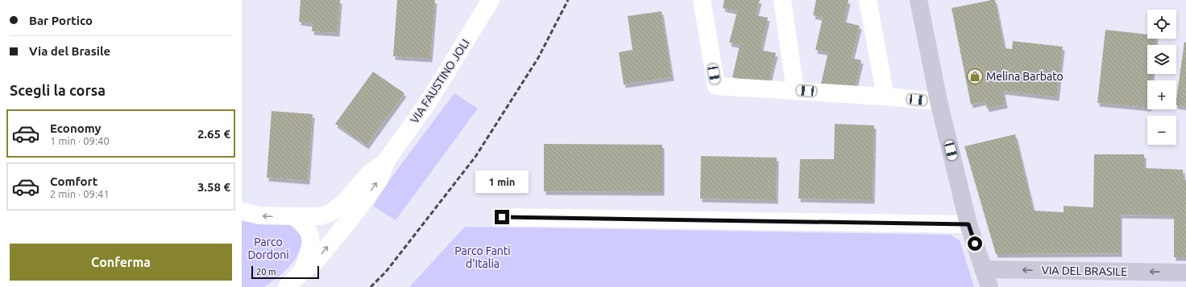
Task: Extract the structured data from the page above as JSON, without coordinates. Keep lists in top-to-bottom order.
{
  "streets": {
    "street": ["VIA FAUSTINO JOLI", "VIA DEL BRASILE"]
  },
  "one_way": ["VIA DEL BRASILE"],
  "parks": ["Parco Dordoni", "Parco Fanti d'Italia"],
  "places": {
    "shop": ["Melina Barbato"]
  },
  "scale_bar": "20 m",
  "page": {
    "banner": ["Bar Portico", "Via del Brasile"],
    "map_buttons": ["+", "−"],
    "heading": "Scegli la corsa",
    "list": [
      {
        "name": "Economy",
        "note": "1 min · 09:40",
        "value": "2.65 €"
      },
      {
        "name": "Comfort",
        "note": "2 min · 09:41",
        "value": "3.58 €"
      }
    ],
    "bubble": "1 min",
    "buttons": "Conferma",
    "scale": "20 m"
  }
}
